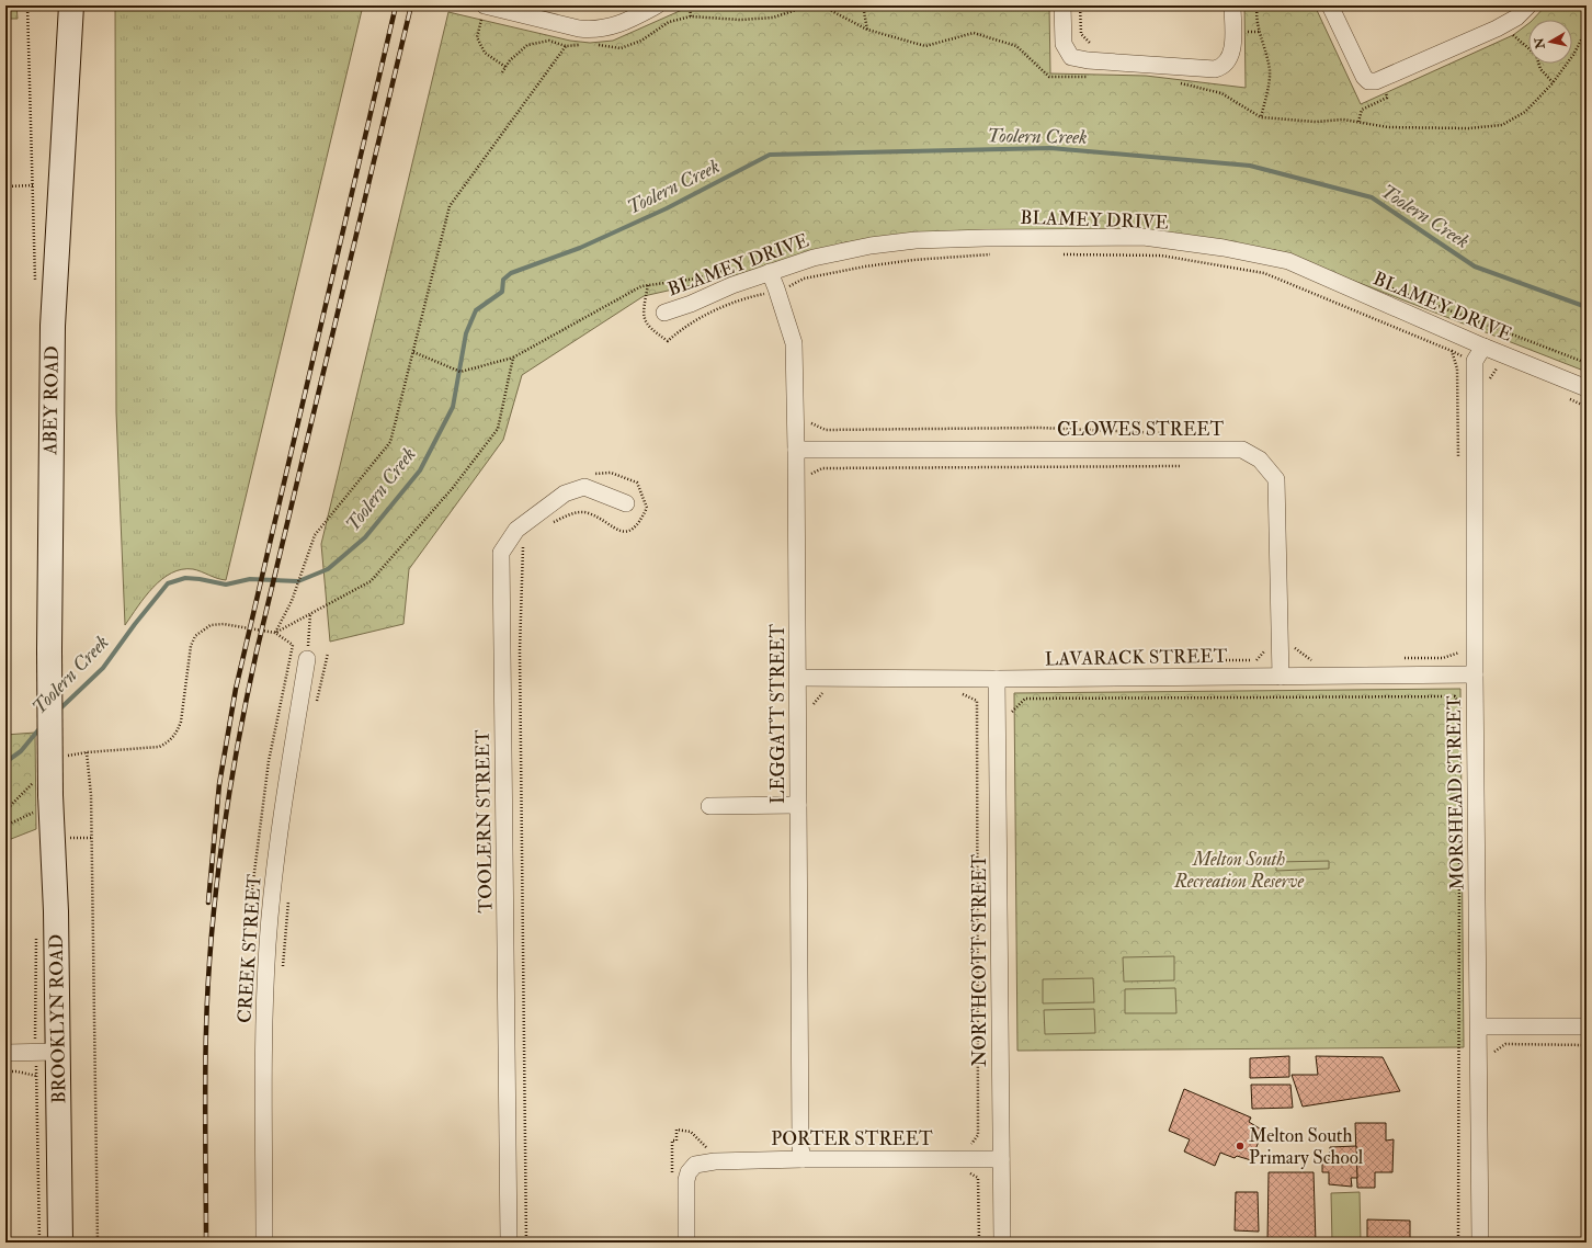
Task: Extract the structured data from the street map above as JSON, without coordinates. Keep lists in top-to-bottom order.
{
  "streets": {
    "street": [
      "BLAMEY DRIVE",
      "ABEY ROAD",
      "CLOWES STREET",
      "LAVARACK STREET",
      "LEGGATT STREET",
      "MORSHEAD STREET",
      "TOOLERN STREET",
      "CREEK STREET",
      "NORTHCOTT STREET",
      "BROOKLYN ROAD",
      "PORTER STREET"
    ]
  },
  "crossings": [
    ["BLAMEY DRIVE", "LEGGATT STREET"],
    ["BLAMEY DRIVE", "MORSHEAD STREET"],
    ["ABEY ROAD", "BROOKLYN ROAD"],
    ["CLOWES STREET", "LAVARACK STREET"],
    ["CLOWES STREET", "LEGGATT STREET"],
    ["LAVARACK STREET", "LEGGATT STREET"],
    ["LAVARACK STREET", "MORSHEAD STREET"],
    ["LAVARACK STREET", "NORTHCOTT STREET"],
    ["LEGGATT STREET", "PORTER STREET"],
    ["NORTHCOTT STREET", "PORTER STREET"]
  ],
  "water": ["Toolern Creek"],
  "parks": ["Melton South Recreation Reserve"],
  "places": ["Melton South Primary School"],
  "north": "left"
}
